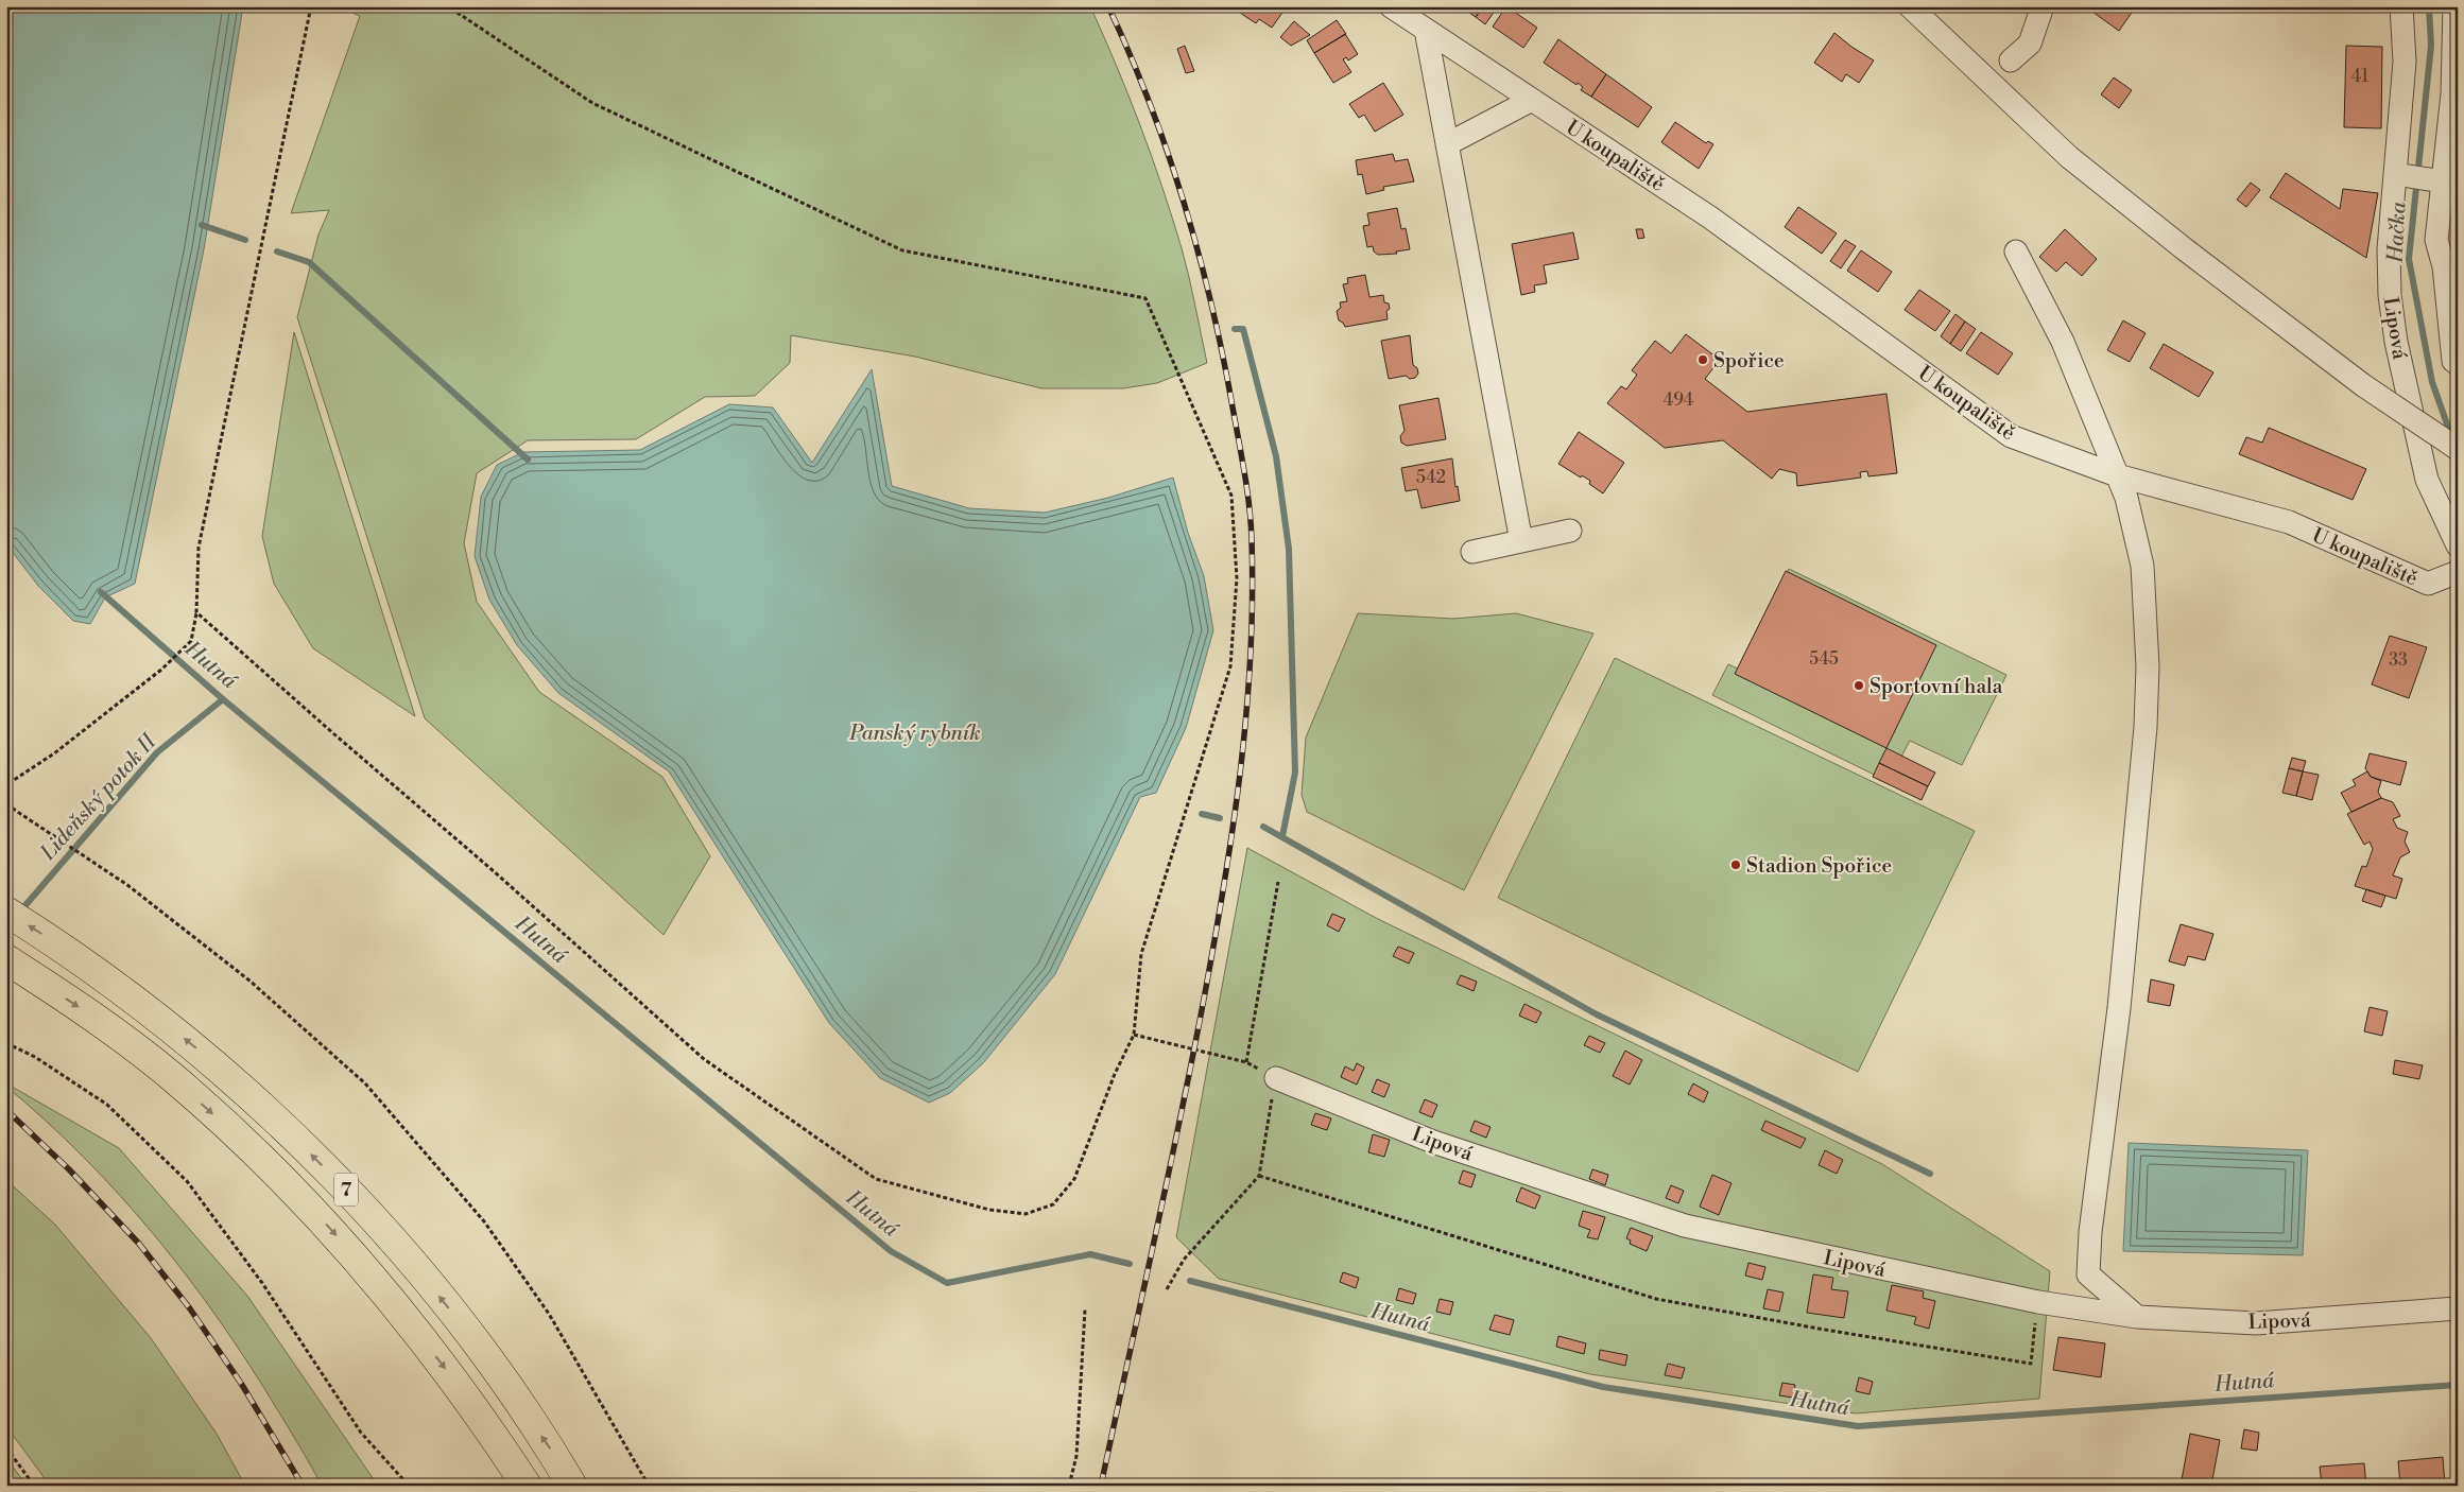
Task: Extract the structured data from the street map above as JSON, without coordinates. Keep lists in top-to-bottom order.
{
  "streets": {
    "highway": ["7"],
    "street": ["U koupaliště", "Lipová"]
  },
  "water": [
    "Hačka",
    "Hutná",
    "Panský rybník",
    "Lideňský potok II"
  ],
  "places": ["Spořice", "Sportovní hala", "Stadion Spořice"],
  "house_numbers": [
    "41",
    "494",
    "542",
    "545",
    "33"
  ]
}
